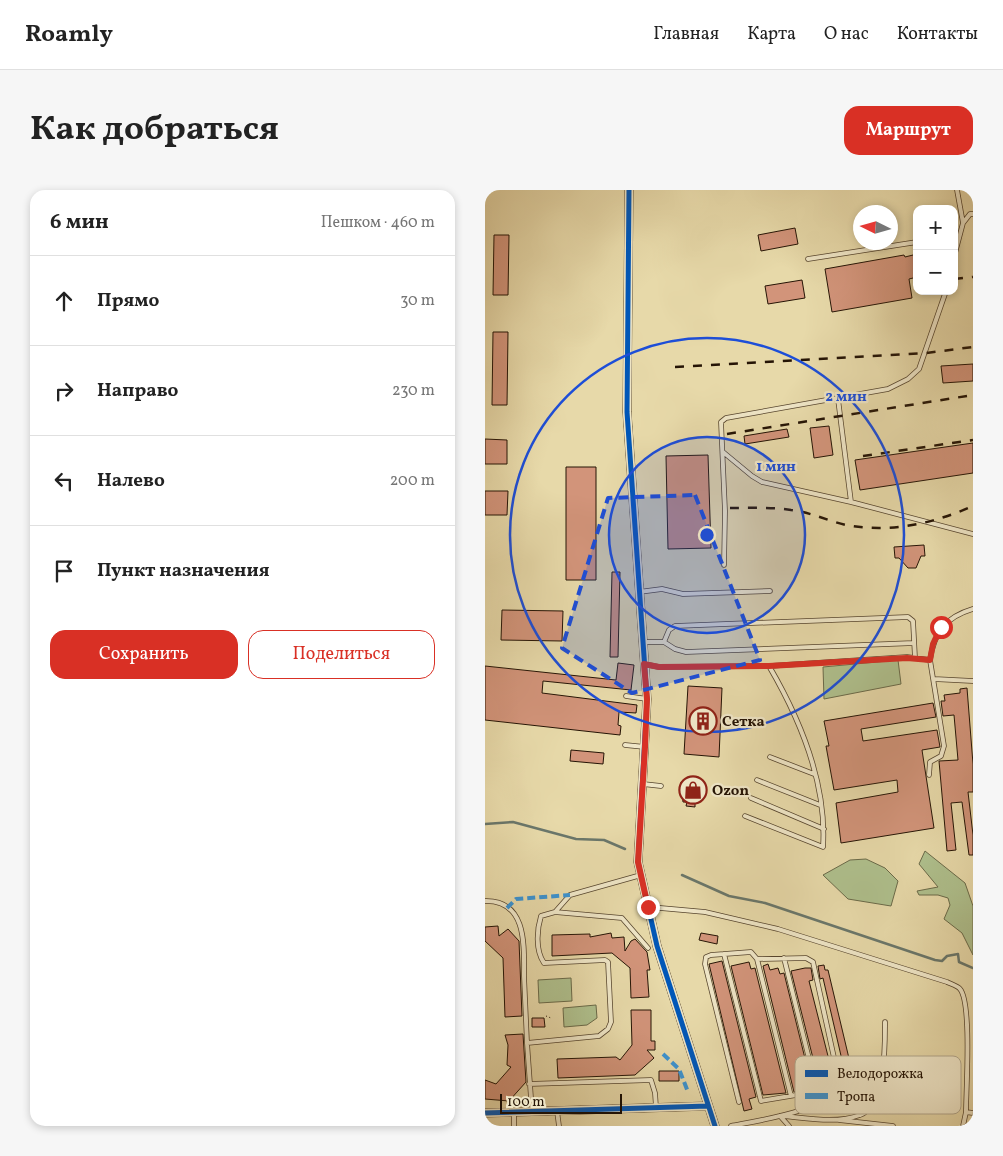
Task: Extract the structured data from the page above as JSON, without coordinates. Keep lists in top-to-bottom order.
{
  "places": {
    "building": ["Сетка"],
    "shop": ["Ozon"]
  },
  "legend": ["Велодорожка", "Тропа"],
  "scale_bar": "100 m",
  "north": "left",
  "page": {
    "header": "Roamly",
    "nav": [
      "Главная",
      "Карта",
      "О нас",
      "Контакты"
    ],
    "title": "Как добраться",
    "buttons": [
      "Маршрут",
      ["Сохранить", "Поделиться"]
    ],
    "heading": ["6 мин", "Пешком · 460 m"],
    "map_buttons": ["+", "−"],
    "list": [
      ["Прямо", "30 m"],
      ["Направо", "230 m"],
      ["Налево", "200 m"],
      "Пункт назначения"
    ],
    "scale": "100 m"
  },
  "rings": ["2 мин", "1 мин"]
}
